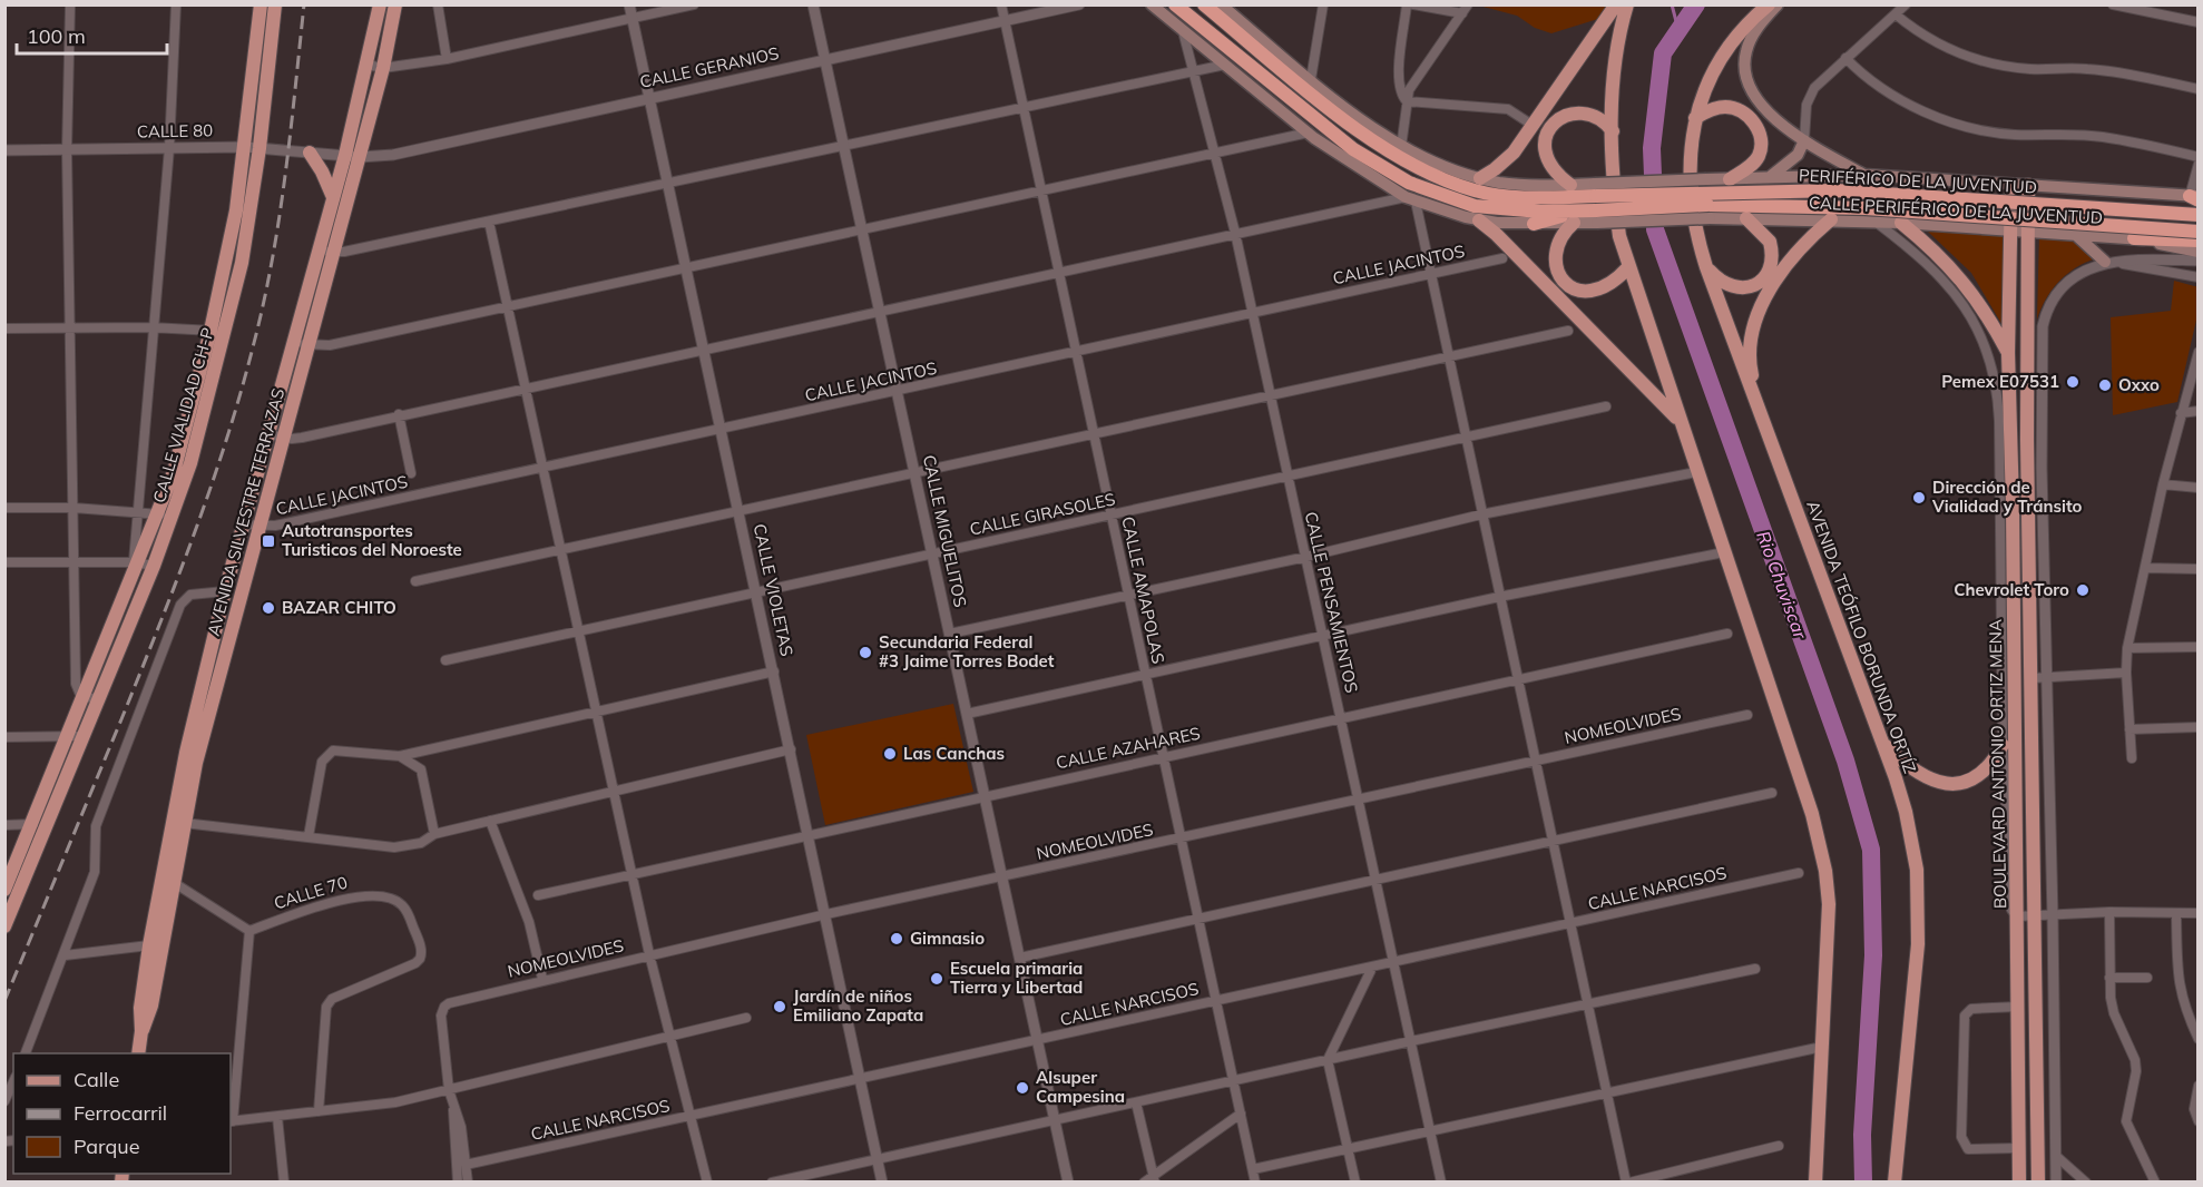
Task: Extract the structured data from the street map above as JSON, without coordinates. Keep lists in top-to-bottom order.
{
  "streets": {
    "highway": ["PERIFÉRICO DE LA JUVENTUD", "CALLE PERIFÉRICO DE LA JUVENTUD"],
    "main road": [
      "CALLE VIALIDAD CH-P",
      "AVENIDA SILVESTRE TERRAZAS",
      "AVENIDA TEÓFILO BORUNDA ORTÍZ",
      "BOULEVARD ANTONIO ORTIZ MENA"
    ],
    "street": [
      "CALLE GERANIOS",
      "CALLE 80",
      "CALLE JACINTOS",
      "CALLE GIRASOLES",
      "CALLE MIGUELITOS",
      "CALLE VIOLETAS",
      "CALLE AMAPOLAS",
      "CALLE PENSAMIENTOS",
      "NOMEOLVIDES",
      "CALLE AZAHARES",
      "CALLE NARCISOS",
      "CALLE 70"
    ]
  },
  "crossings": [
    ["CALLE GERANIOS", "CALLE 80"],
    ["CALLE GERANIOS", "AVENIDA SILVESTRE TERRAZAS"],
    ["CALLE GERANIOS", "CALLE MIGUELITOS"],
    ["CALLE GERANIOS", "CALLE VIOLETAS"],
    ["CALLE GERANIOS", "CALLE AMAPOLAS"],
    ["CALLE 80", "CALLE VIALIDAD CH-P"],
    ["CALLE 80", "AVENIDA SILVESTRE TERRAZAS"],
    ["PERIFÉRICO DE LA JUVENTUD", "CALLE PERIFÉRICO DE LA JUVENTUD"],
    ["CALLE PERIFÉRICO DE LA JUVENTUD", "BOULEVARD ANTONIO ORTIZ MENA"],
    ["CALLE JACINTOS", "AVENIDA SILVESTRE TERRAZAS"],
    ["CALLE JACINTOS", "CALLE MIGUELITOS"],
    ["CALLE JACINTOS", "CALLE VIOLETAS"],
    ["CALLE JACINTOS", "CALLE AMAPOLAS"],
    ["CALLE JACINTOS", "CALLE PENSAMIENTOS"],
    ["CALLE GIRASOLES", "CALLE MIGUELITOS"],
    ["CALLE GIRASOLES", "CALLE VIOLETAS"],
    ["CALLE GIRASOLES", "CALLE AMAPOLAS"],
    ["CALLE GIRASOLES", "CALLE PENSAMIENTOS"],
    ["CALLE MIGUELITOS", "NOMEOLVIDES"],
    ["CALLE MIGUELITOS", "CALLE AZAHARES"],
    ["CALLE MIGUELITOS", "CALLE NARCISOS"],
    ["CALLE VIOLETAS", "NOMEOLVIDES"],
    ["CALLE VIOLETAS", "CALLE AZAHARES"],
    ["CALLE VIOLETAS", "CALLE NARCISOS"],
    ["CALLE AMAPOLAS", "NOMEOLVIDES"],
    ["CALLE AMAPOLAS", "CALLE AZAHARES"],
    ["CALLE AMAPOLAS", "CALLE NARCISOS"],
    ["CALLE PENSAMIENTOS", "NOMEOLVIDES"],
    ["CALLE PENSAMIENTOS", "CALLE AZAHARES"],
    ["CALLE PENSAMIENTOS", "CALLE NARCISOS"]
  ],
  "water": ["Rio Chuviscar"],
  "places": {
    "other": [
      "Pemex E07531",
      "Oxxo",
      "Dirección de Vialidad y Tránsito",
      "Chevrolet Toro",
      "BAZAR CHITO",
      "Secundaria Federal #3 Jaime Torres Bodet",
      "Las Canchas",
      "Gimnasio",
      "Escuela primaria Tierra y Libertad",
      "Jardín de niños Emiliano Zapata",
      "Alsuper Campesina"
    ],
    "transit": ["Autotransportes Turisticos del Noroeste"]
  },
  "legend": ["Calle", "Ferrocarril", "Parque"],
  "scale_bar": "100 m"
}
